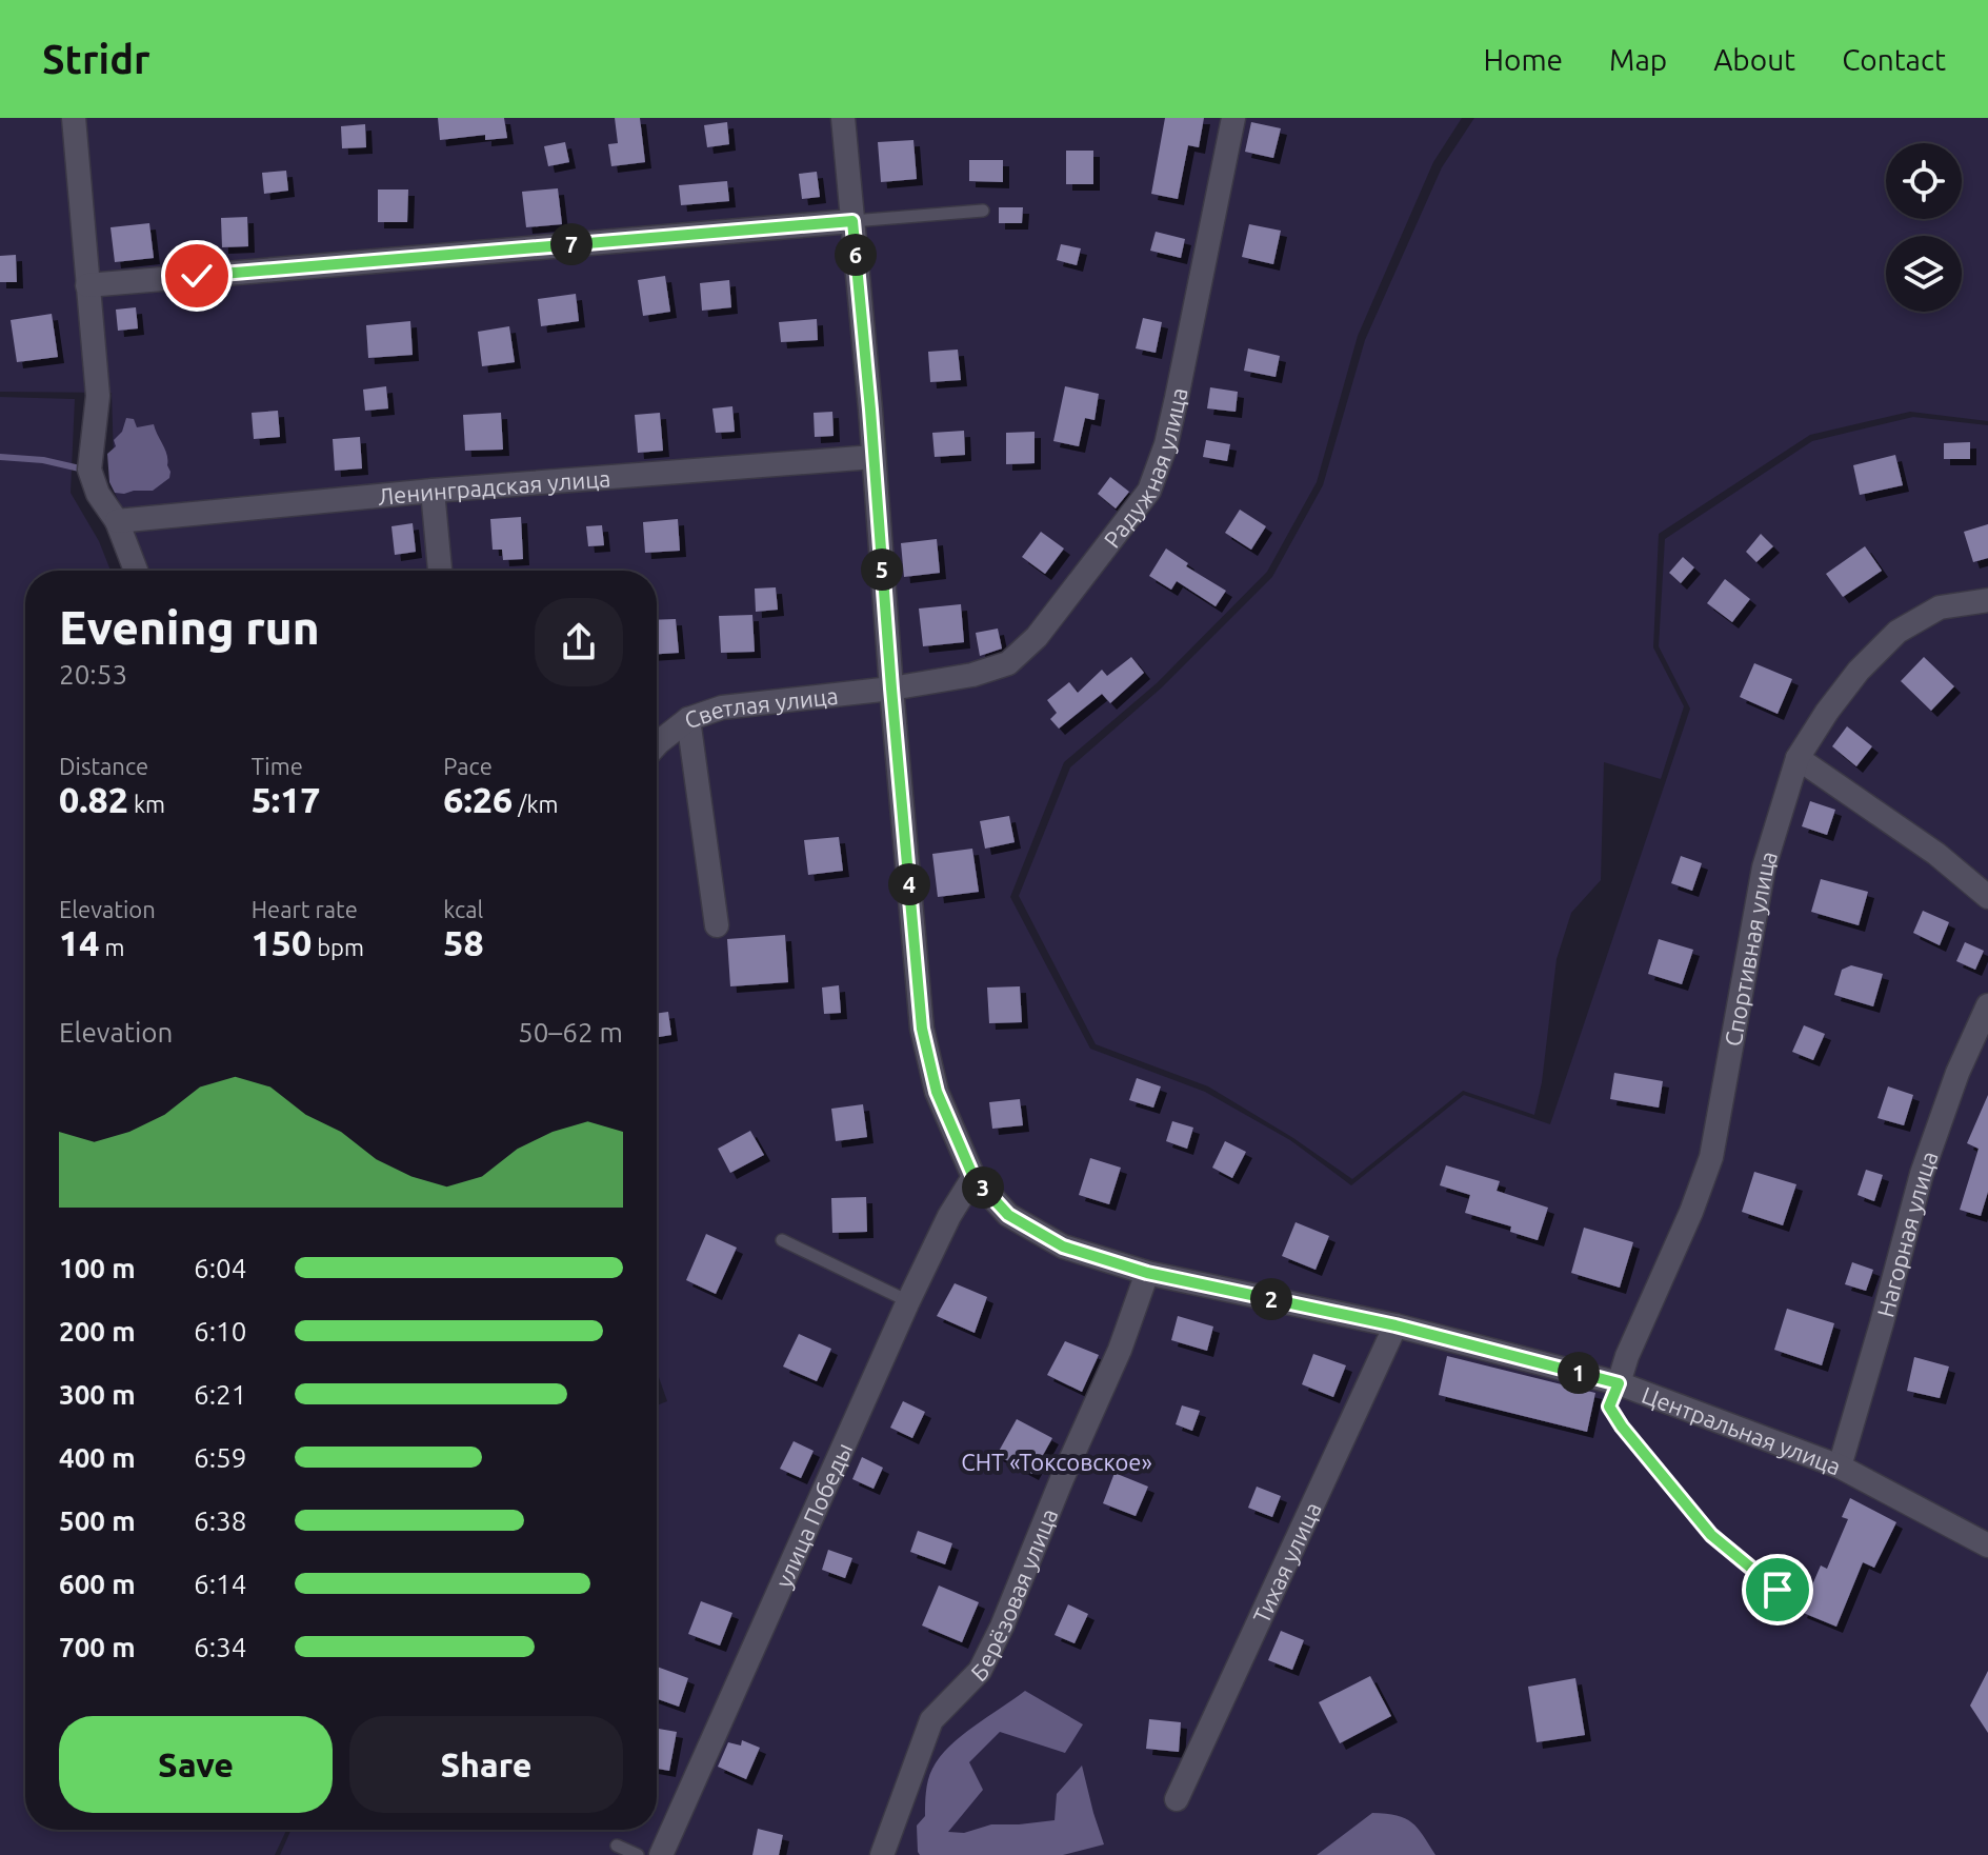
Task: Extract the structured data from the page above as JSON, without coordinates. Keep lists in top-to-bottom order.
{
  "streets": {
    "street": [
      "Радужная улица",
      "Ленинградская улица",
      "Светлая улица",
      "Спортивная улица",
      "Нагорная улица",
      "Центральная улица",
      "улица Победы",
      "Тихая улица",
      "Берёзовая улица"
    ]
  },
  "crossings": [
    ["Радужная улица", "Светлая улица"],
    ["Радужная улица", "Центральная улица"],
    ["Ленинградская улица", "Центральная улица"],
    ["Светлая улица", "Центральная улица"],
    ["Спортивная улица", "Центральная улица"],
    ["Нагорная улица", "Центральная улица"],
    ["Центральная улица", "улица Победы"],
    ["Центральная улица", "Тихая улица"],
    ["Центральная улица", "Берёзовая улица"]
  ],
  "parks": ["СНТ «Токсовское»"],
  "page": {
    "header": "Stridr",
    "nav": [
      "Home",
      "Map",
      "About",
      "Contact"
    ],
    "pins": [
      "7",
      "6",
      "5",
      "4",
      "3",
      "2",
      "1"
    ],
    "heading": ["Evening run", "20:53"],
    "stats": [
      ["Distance", "0.82 km"],
      ["Time", "5:17"],
      ["Pace", "6:26 /km"],
      ["Elevation", "14 m"],
      ["Heart rate", "150 bpm"],
      ["kcal", "58"]
    ],
    "chart": ["Elevation", "50–62 m"],
    "list": [
      {
        "name": "100 m",
        "note": "6:04"
      },
      {
        "name": "200 m",
        "note": "6:10"
      },
      {
        "name": "300 m",
        "note": "6:21"
      },
      {
        "name": "400 m",
        "note": "6:59"
      },
      {
        "name": "500 m",
        "note": "6:38"
      },
      {
        "name": "600 m",
        "note": "6:14"
      },
      {
        "name": "700 m",
        "note": "6:34"
      }
    ],
    "buttons": ["Save", "Share"]
  }
}
